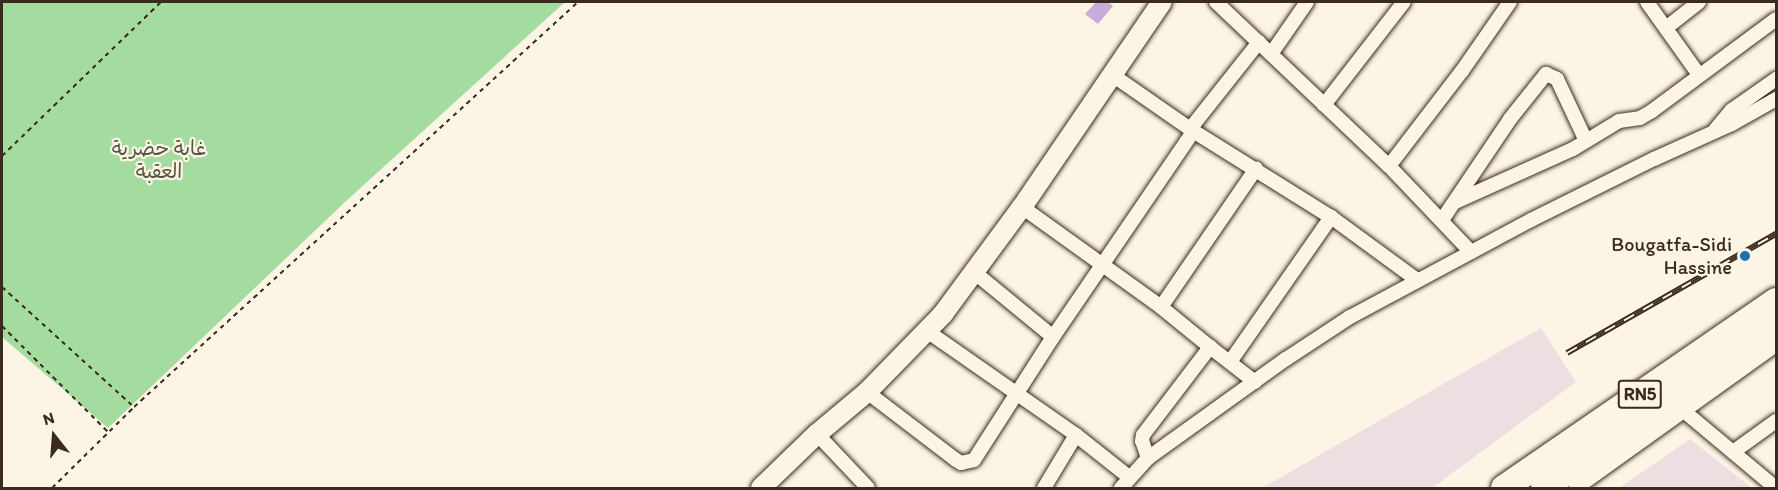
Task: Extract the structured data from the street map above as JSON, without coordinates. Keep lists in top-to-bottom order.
{
  "streets": {
    "highway": ["RN5"]
  },
  "parks": ["غابة حضرية العقبة"],
  "places": ["Bougatfa-Sidi Hassine"],
  "north": "top"
}
